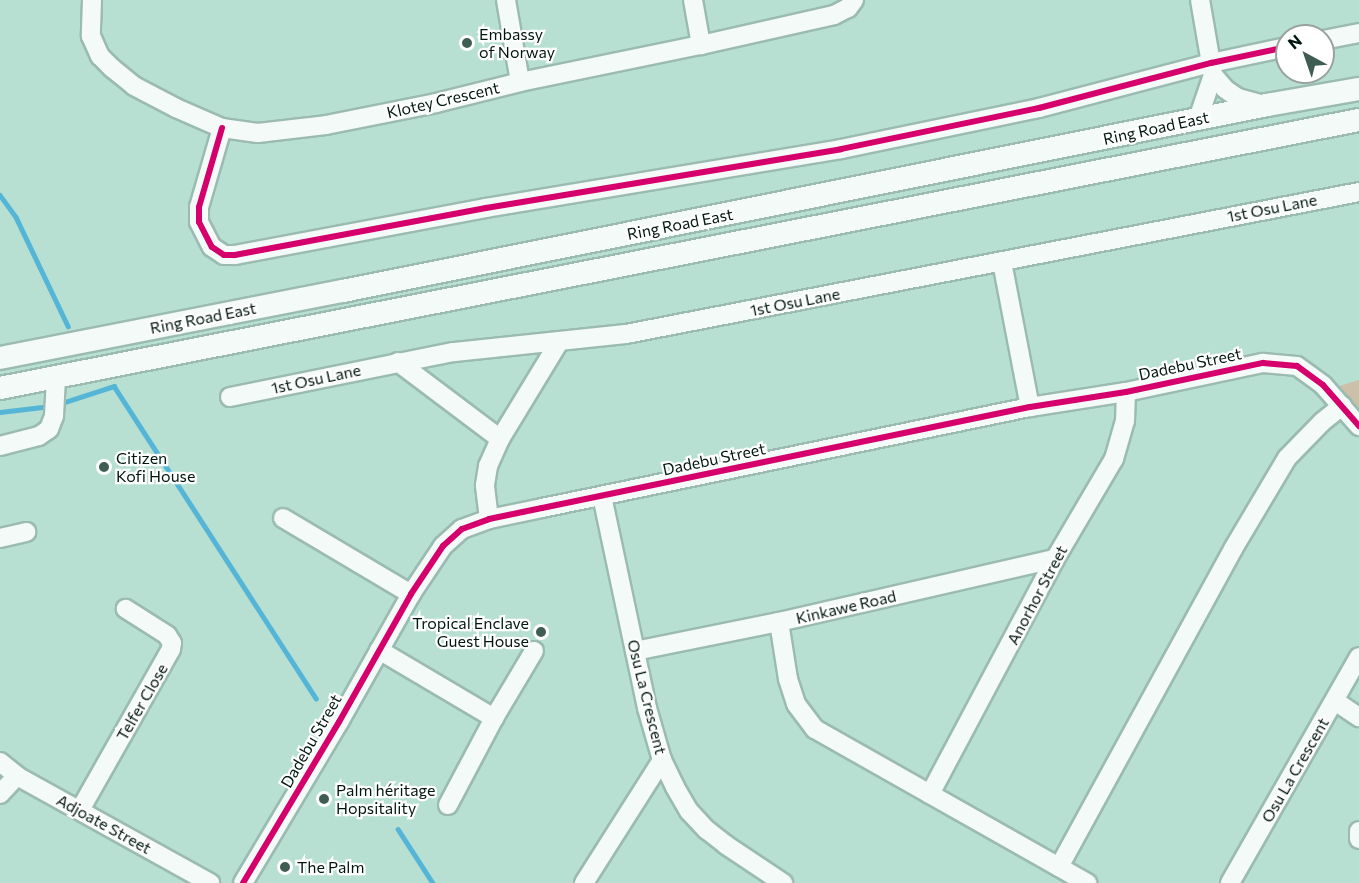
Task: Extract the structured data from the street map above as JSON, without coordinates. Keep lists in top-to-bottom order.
{
  "streets": {
    "main road": ["Ring Road East"],
    "street": [
      "Klotey Crescent",
      "1st Osu Lane",
      "Dadebu Street",
      "Anorhor Street",
      "Kinkawe Road",
      "Osu La Crescent",
      "Telfer Close",
      "Adjoate Street"
    ]
  },
  "crossings": [
    ["Dadebu Street", "Anorhor Street"],
    ["Dadebu Street", "Osu La Crescent"],
    ["Anorhor Street", "Kinkawe Road"],
    ["Kinkawe Road", "Osu La Crescent"],
    ["Telfer Close", "Adjoate Street"]
  ],
  "places": [
    "Embassy of Norway",
    "Citizen Kofi House",
    "Tropical Enclave Guest House",
    "Palm héritage Hopsitality",
    "The Palm"
  ],
  "north": "top left"
}
